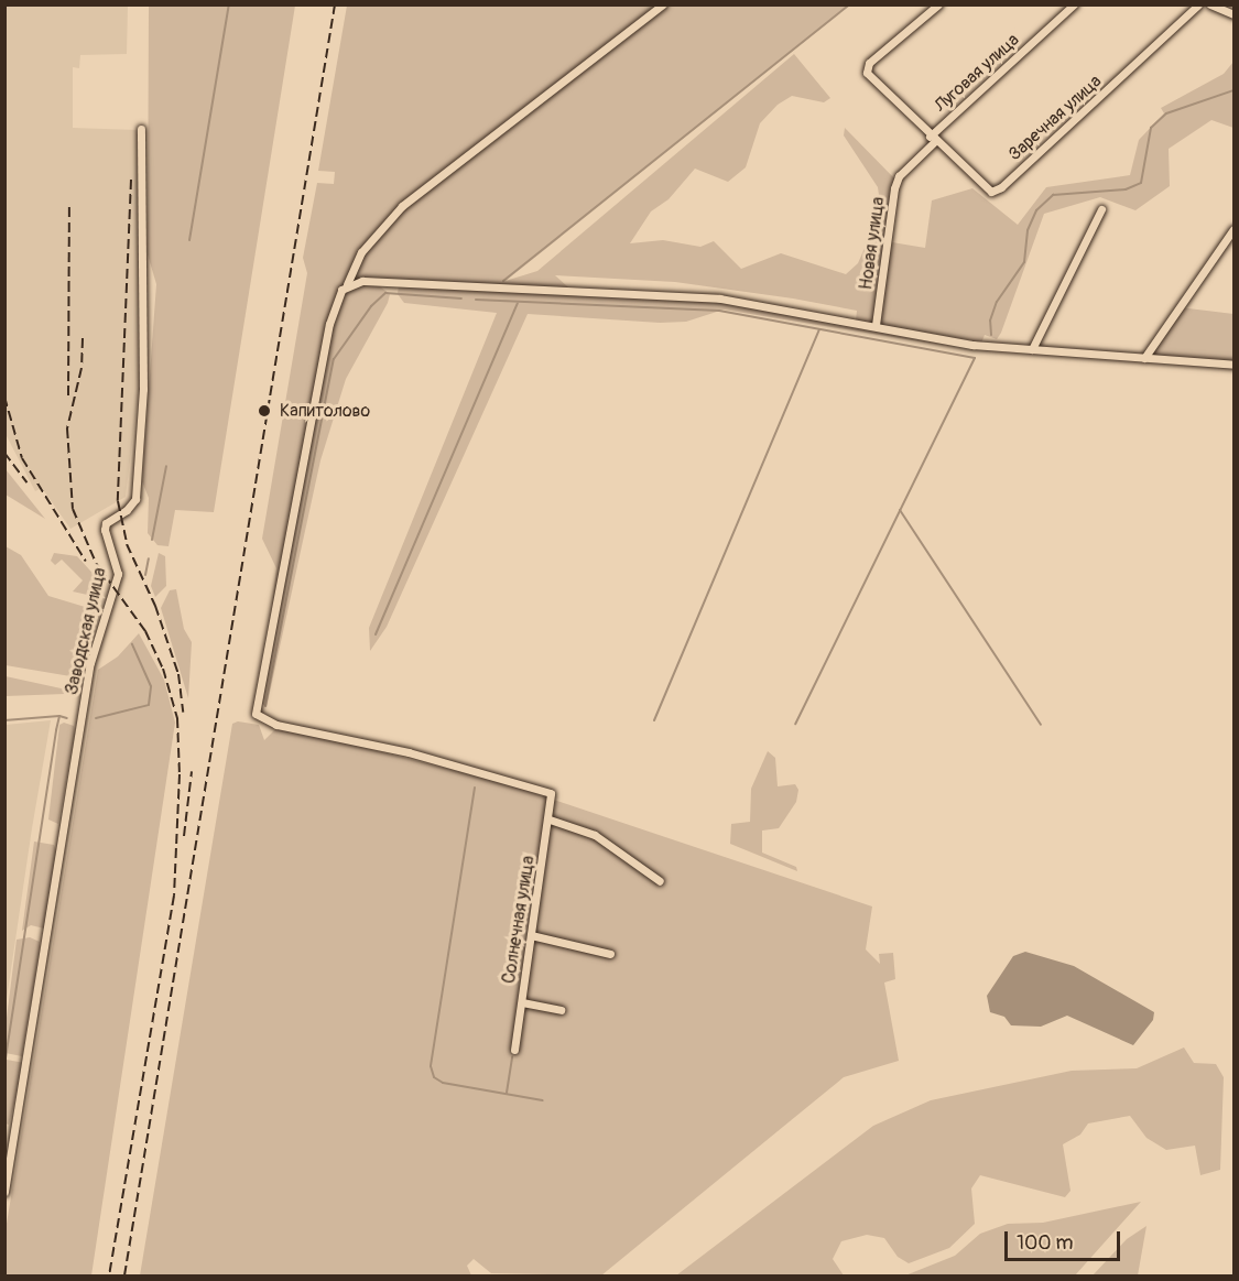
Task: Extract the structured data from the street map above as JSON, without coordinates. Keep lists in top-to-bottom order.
{
  "streets": {
    "street": [
      "Луговая улица",
      "Заречная улица",
      "Новая улица",
      "Заводская улица",
      "Солнечная улица"
    ]
  },
  "crossings": [
    ["Луговая улица", "Заречная улица"],
    ["Луговая улица", "Новая улица"],
    ["Заречная улица", "Новая улица"]
  ],
  "places": ["Капитолово"],
  "scale_bar": "100 m"
}
